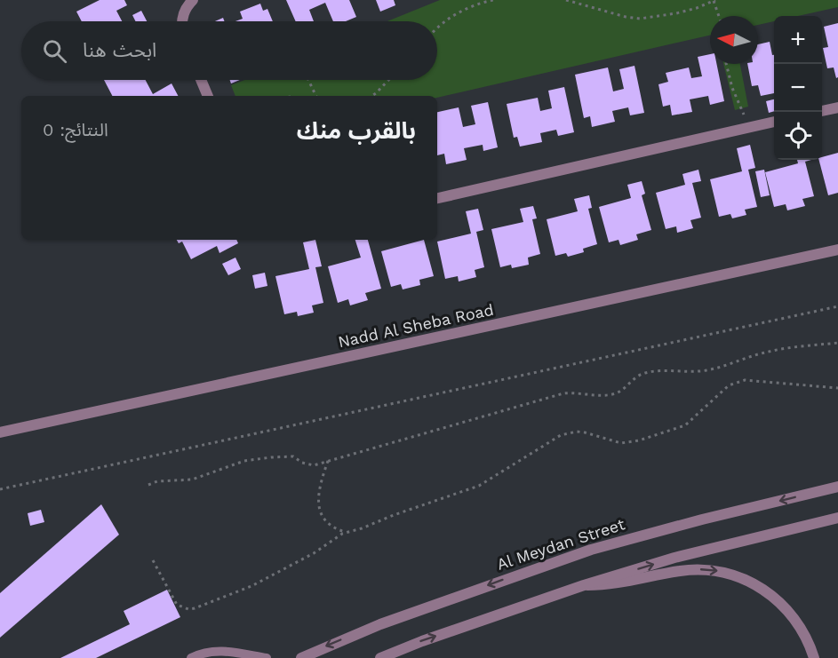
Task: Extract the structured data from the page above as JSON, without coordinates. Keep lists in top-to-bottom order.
{
  "streets": {
    "street": ["Nadd Al Sheba Road", "Al Meydan Street"]
  },
  "north": "left",
  "page": {
    "map_buttons": ["+", "−"],
    "search": "ابحث هنا",
    "heading": ["بالقرب منك", "النتائج: 0"]
  }
}
